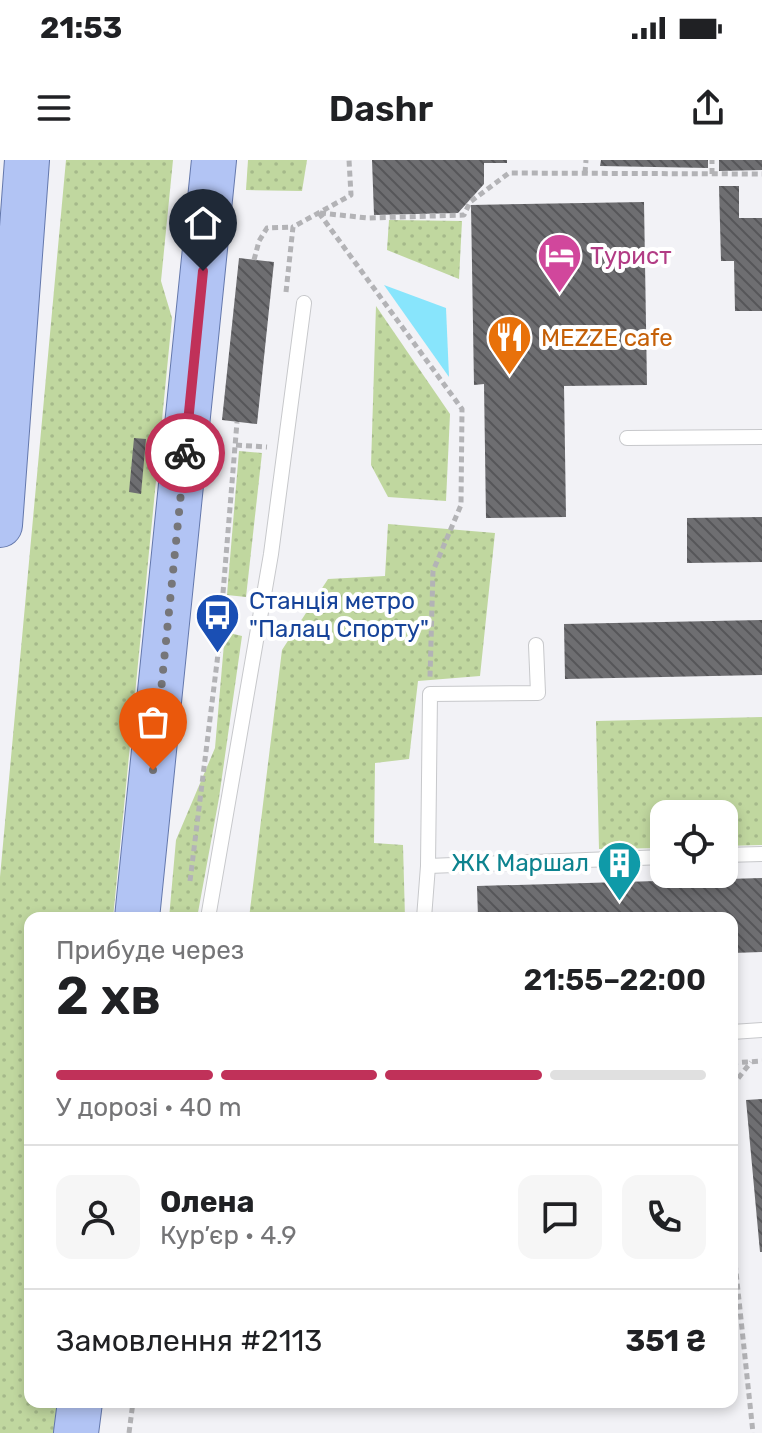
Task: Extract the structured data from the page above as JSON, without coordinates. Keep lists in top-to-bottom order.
{
  "places": {
    "hotel": ["Турист"],
    "restaurant": ["MEZZE cafe"],
    "bus stop": ["Станція метро \"Палац Спорту\""],
    "building": ["ЖК Маршал"]
  },
  "page": {
    "status": "21:53",
    "header": "Dashr",
    "heading": ["2 хв", "Прибуде через", "21:55–22:00"],
    "panel": [
      "Олена",
      "Кур’єр · 4.9",
      "Замовлення #2113",
      "351 ₴"
    ],
    "bar": "У дорозі · 40 m"
  }
}
